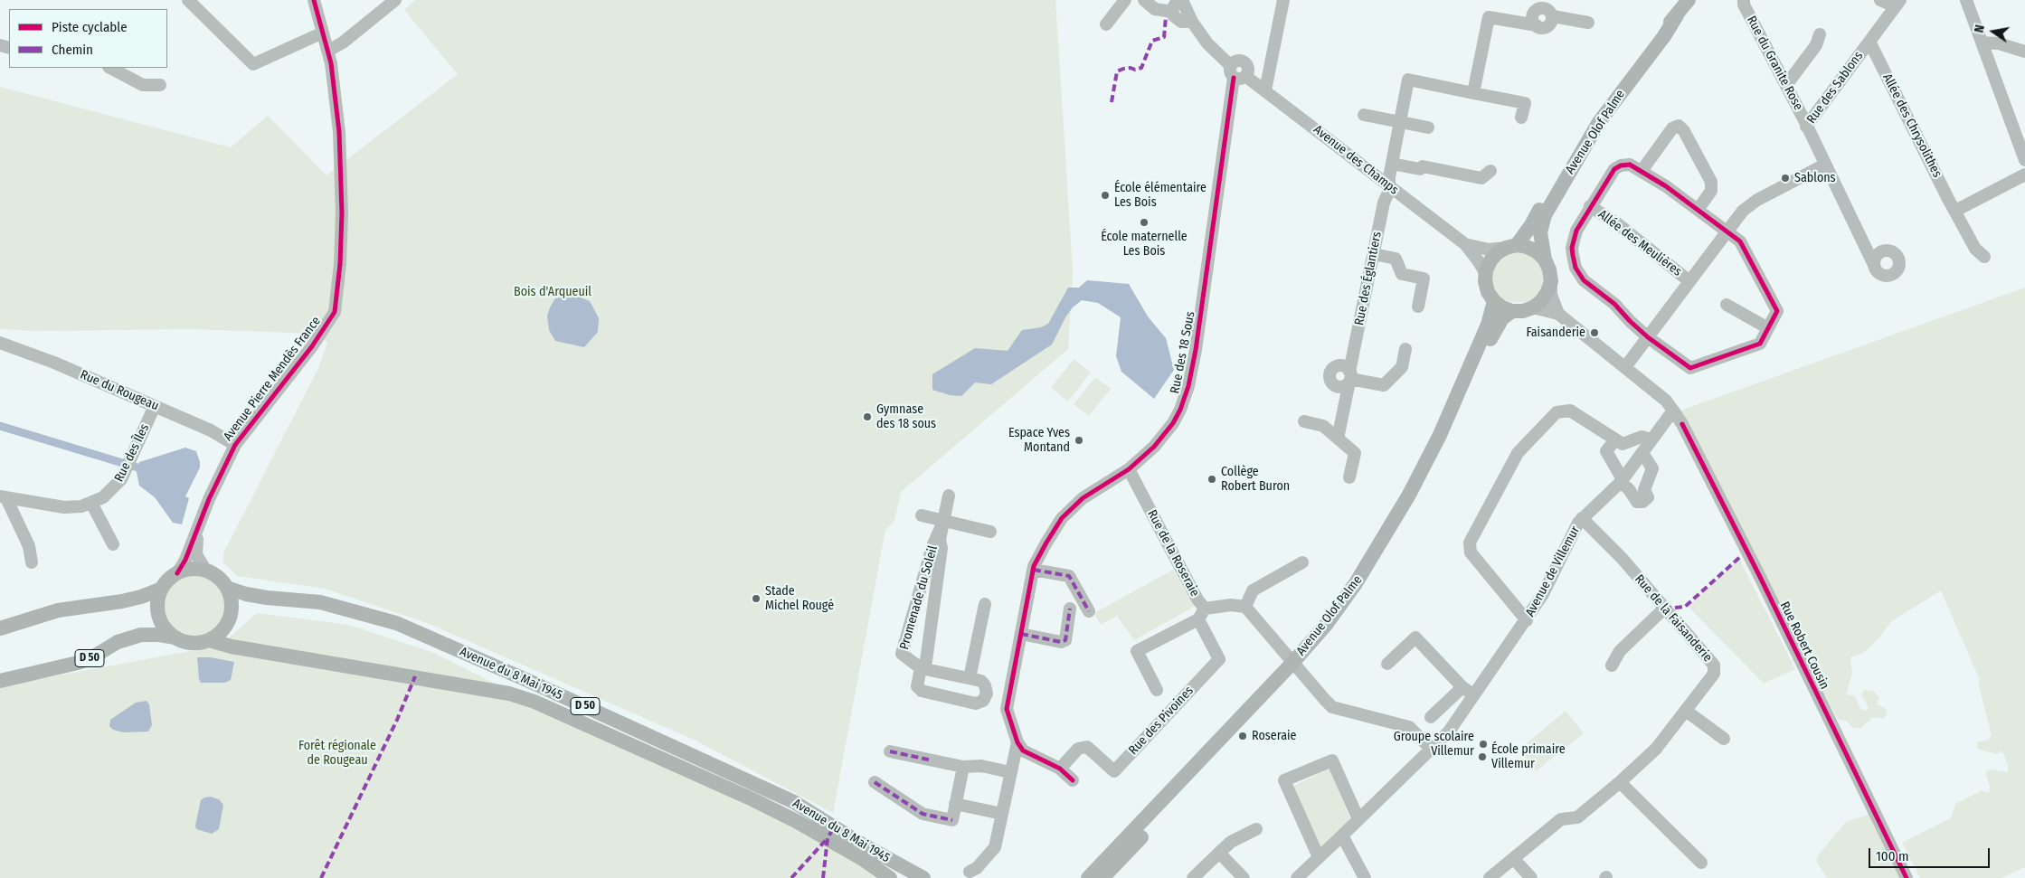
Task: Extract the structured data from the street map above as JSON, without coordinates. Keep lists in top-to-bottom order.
{
  "streets": {
    "main road": ["Avenue Olof Palme", "D 50", "Avenue du 8 Mai 1945"],
    "street": [
      "Rue du Granite Rose",
      "Rue des Sablons",
      "Allée des Chrysolithes",
      "Avenue des Champs",
      "Allée des Meulières",
      "Rue des Églantiers",
      "Rue des 18 Sous",
      "Avenue Pierre Mendès France",
      "Rue du Rougeau",
      "Rue des Îles",
      "Rue de la Roseraie",
      "Avenue de Villemur",
      "Promenade du Soleil",
      "Rue de la Faisanderie",
      "Rue Robert Cousin",
      "Rue des Pivoines"
    ]
  },
  "crossings": [
    ["Rue du Granite Rose", "Rue des Sablons"],
    ["Rue des Sablons", "Allée des Chrysolithes"],
    ["Avenue Olof Palme", "Avenue des Champs"],
    ["Avenue Olof Palme", "Rue Robert Cousin"],
    ["Avenue des Champs", "Rue des Églantiers"],
    ["Avenue des Champs", "Rue des 18 Sous"],
    ["Avenue des Champs", "Rue Robert Cousin"],
    ["Rue des 18 Sous", "Rue de la Roseraie"],
    ["Avenue Pierre Mendès France", "Rue du Rougeau"],
    ["Avenue Pierre Mendès France", "D 50"],
    ["Avenue Pierre Mendès France", "Avenue du 8 Mai 1945"],
    ["Rue du Rougeau", "Rue des Îles"],
    ["Rue de la Roseraie", "Rue des Pivoines"],
    ["Avenue de Villemur", "Rue de la Faisanderie"],
    ["Avenue de Villemur", "Rue Robert Cousin"],
    ["D 50", "Avenue du 8 Mai 1945"]
  ],
  "parks": ["Bois d'Arqueuil", "Forêt régionale de Rougeau"],
  "places": [
    "Sablons",
    "École élémentaire Les Bois",
    "École maternelle Les Bois",
    "Faisanderie",
    "Gymnase des 18 sous",
    "Espace Yves Montand",
    "Collège Robert Buron",
    "Stade Michel Rougé",
    "Roseraie",
    "Groupe scolaire Villemur",
    "École primaire Villemur"
  ],
  "legend": ["Piste cyclable", "Chemin"],
  "scale_bar": "100 m",
  "north": "left"
}
